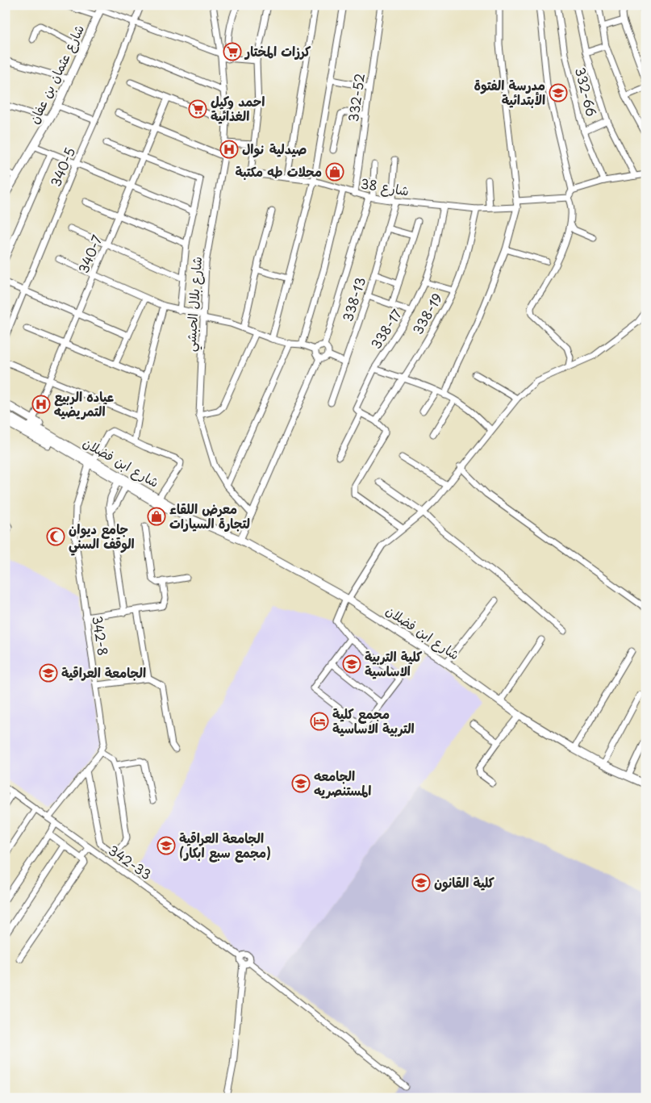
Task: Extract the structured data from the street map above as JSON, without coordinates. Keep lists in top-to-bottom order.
{
  "streets": {
    "street": [
      "شارع عثمان بن عفان",
      "332-66",
      "332-52",
      "340-5",
      "شارع 38",
      "340-7",
      "338-13",
      "شارع بلال الحبشي",
      "338-19",
      "338-17",
      "شارع ابن فضلان",
      "342-8",
      "342-33"
    ]
  },
  "crossings": [
    ["332-52", "شارع 38"],
    ["شارع 38", "338-13"],
    ["شارع 38", "338-19"],
    ["شارع 38", "338-17"],
    ["شارع ابن فضلان", "342-8"]
  ],
  "places": {
    "supermarket": ["كرزات المختار", "احمد وكيل الغذائية"],
    "school or university": [
      "مدرسة الفتوة الأبتدائية",
      "كلية التربية الاساسية",
      "الجامعة العراقية",
      "الجامعه المستنصريه",
      "الجامعة العراقية (مجمع سبع ابكار)",
      "كلية القانون"
    ],
    "hospital": ["صيدلية نوال", "عياده الربيع التمريضيه"],
    "shop": ["محلات طه مكتبة", "معرض اللقاء لتجارة السيارات"],
    "mosque": ["جامع ديوان الوقف السني"],
    "hotel": ["مجمع كلية التربية الاساسية"]
  }
}
